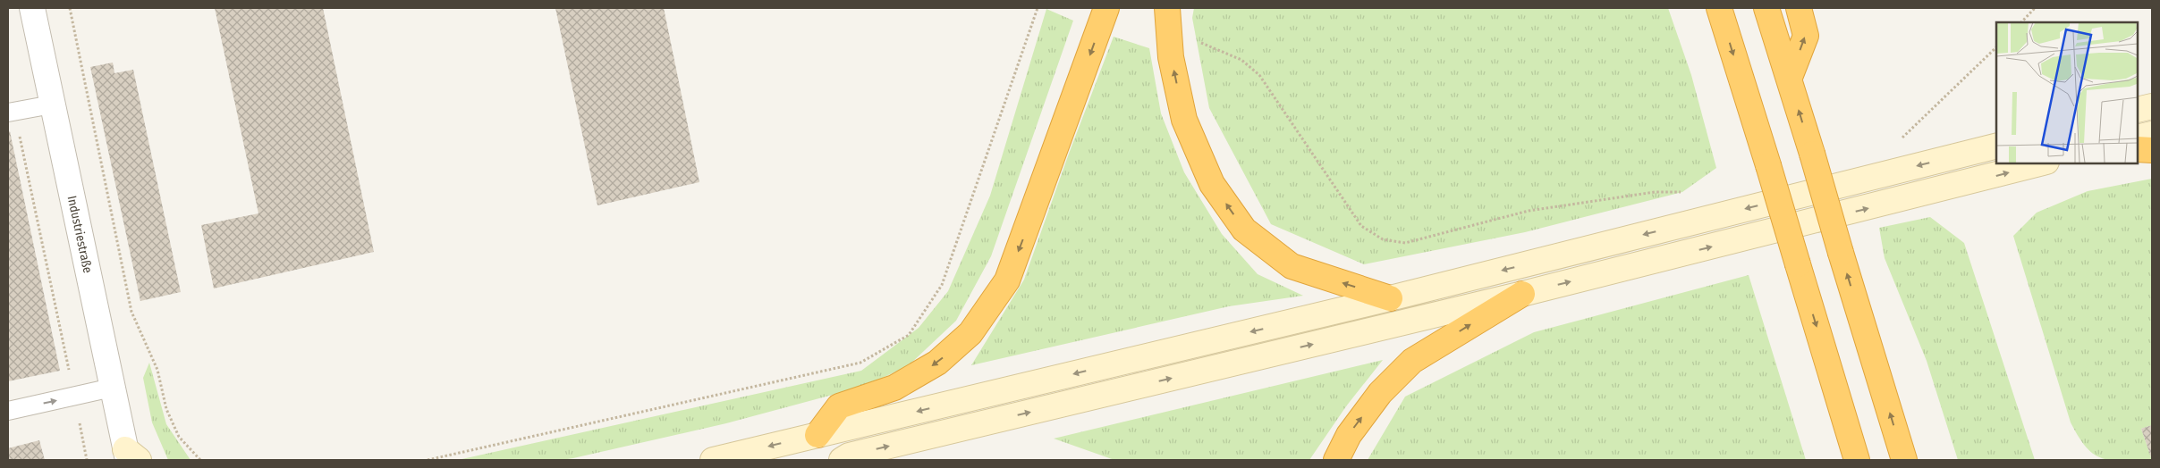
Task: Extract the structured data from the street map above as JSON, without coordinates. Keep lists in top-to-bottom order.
{
  "streets": {
    "street": ["Industriestraße"]
  }
}
